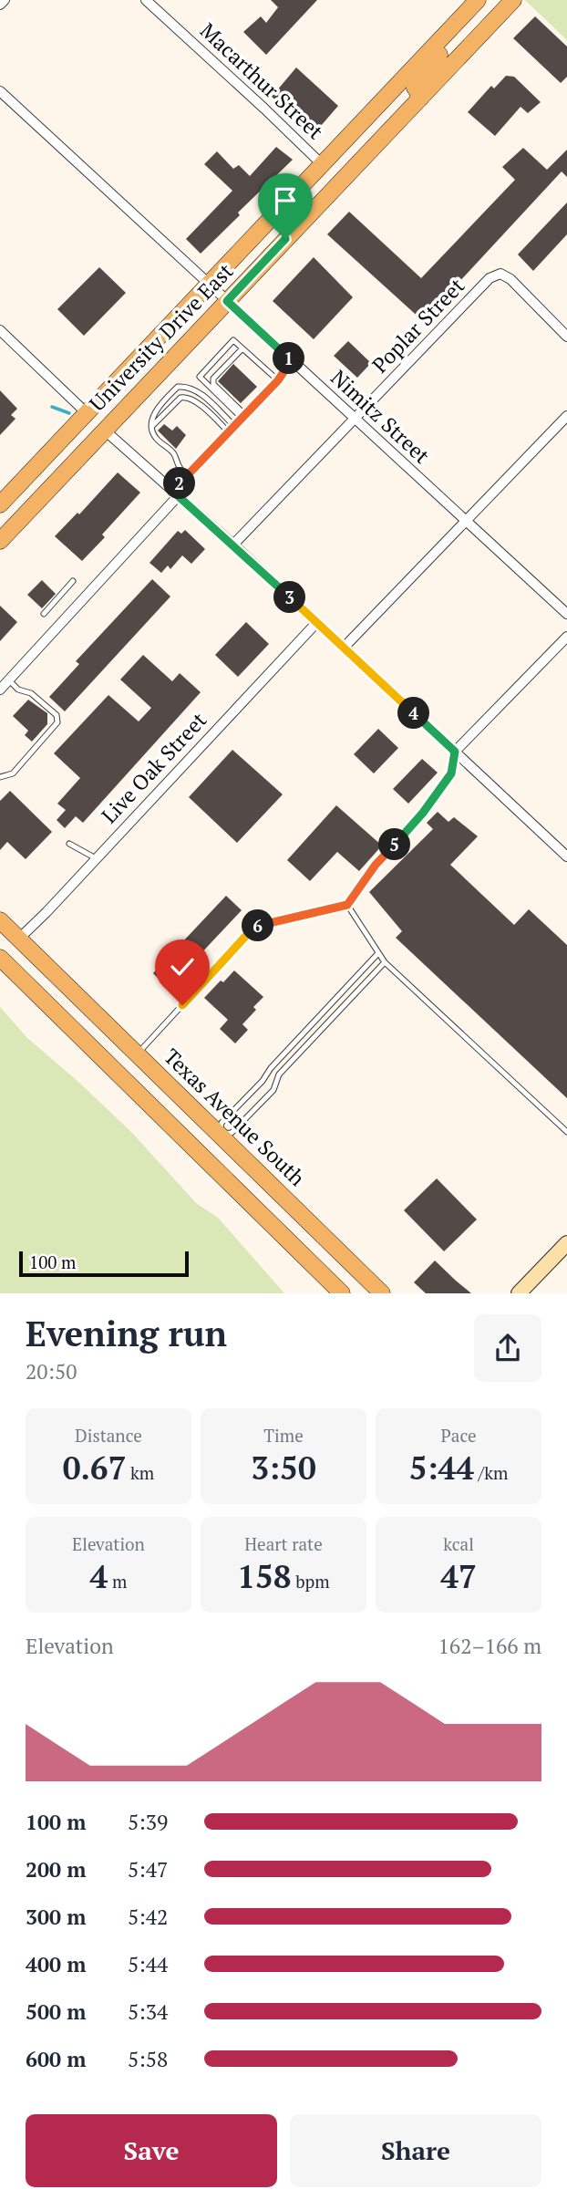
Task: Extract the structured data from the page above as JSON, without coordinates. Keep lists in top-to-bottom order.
{
  "streets": {
    "main road": ["University Drive East", "Texas Avenue South"],
    "street": [
      "Macarthur Street",
      "Poplar Street",
      "Nimitz Street",
      "Live Oak Street"
    ]
  },
  "crossings": [
    ["Macarthur Street", "University Drive East"],
    ["Poplar Street", "Nimitz Street"],
    ["University Drive East", "Nimitz Street"],
    ["Live Oak Street", "Texas Avenue South"]
  ],
  "scale_bar": "100 m",
  "page": {
    "pins": [
      "1",
      "2",
      "3",
      "4",
      "5",
      "6"
    ],
    "scale": "100 m",
    "heading": ["Evening run", "20:50"],
    "stats": [
      ["Distance", "0.67 km"],
      ["Time", "3:50"],
      ["Pace", "5:44 /km"],
      ["Elevation", "4 m"],
      ["Heart rate", "158 bpm"],
      ["kcal", "47"]
    ],
    "chart": ["Elevation", "162–166 m"],
    "list": [
      {
        "name": "100 m",
        "note": "5:39"
      },
      {
        "name": "200 m",
        "note": "5:47"
      },
      {
        "name": "300 m",
        "note": "5:42"
      },
      {
        "name": "400 m",
        "note": "5:44"
      },
      {
        "name": "500 m",
        "note": "5:34"
      },
      {
        "name": "600 m",
        "note": "5:58"
      }
    ],
    "buttons": ["Save", "Share"]
  }
}
